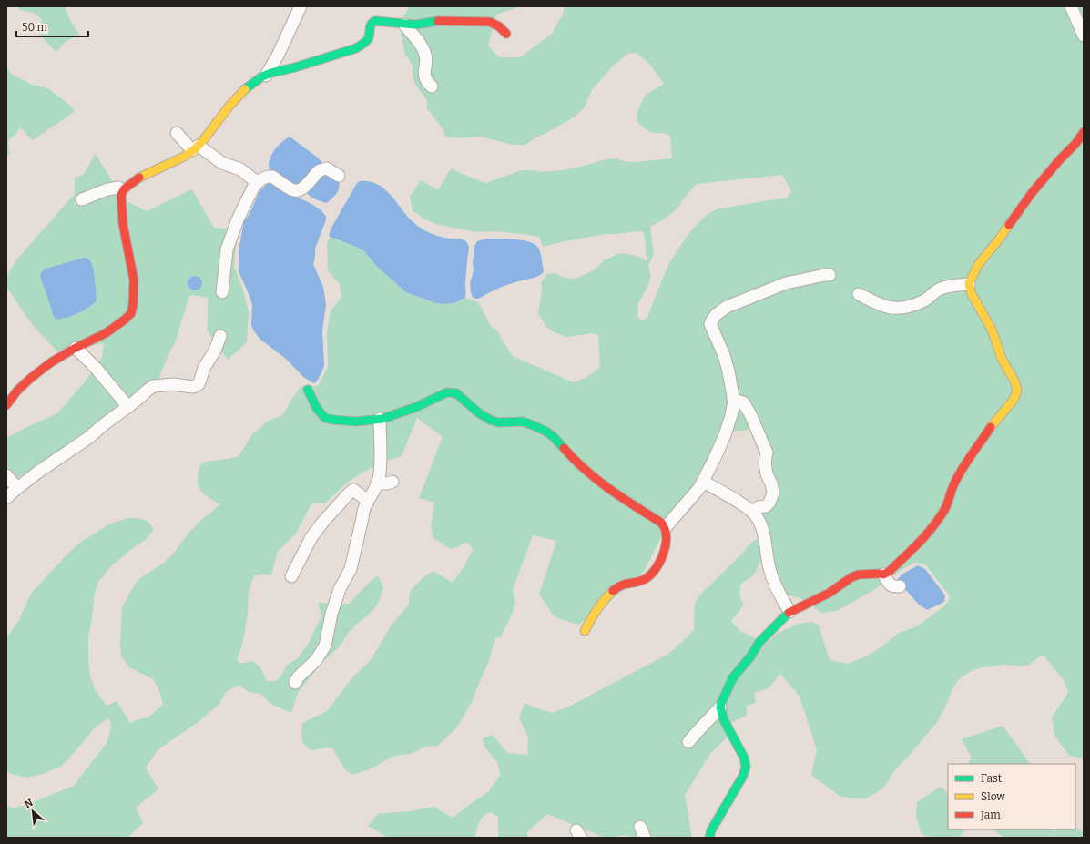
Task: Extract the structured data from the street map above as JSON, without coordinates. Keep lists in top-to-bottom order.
{
  "legend": ["Fast", "Slow", "Jam"],
  "scale_bar": "50 m",
  "north": "top left"
}
